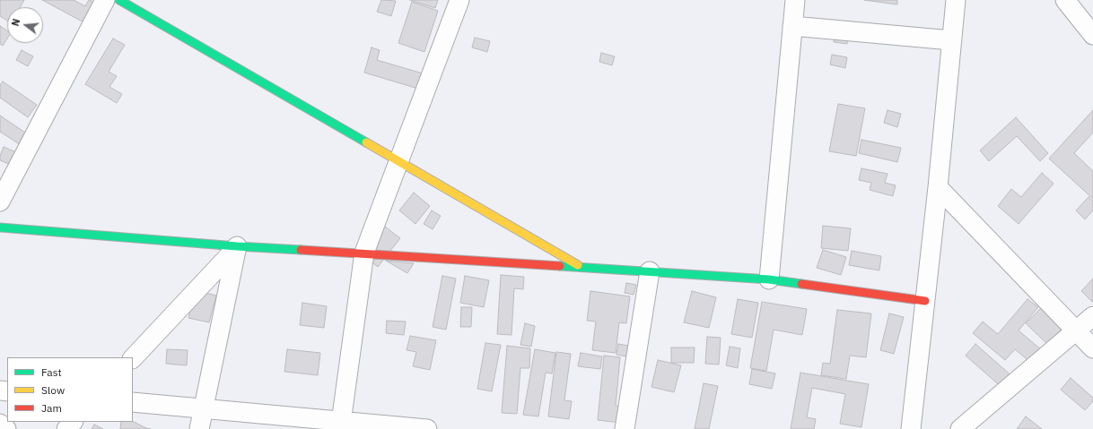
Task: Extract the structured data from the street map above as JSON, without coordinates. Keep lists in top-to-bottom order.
{
  "legend": ["Fast", "Slow", "Jam"],
  "north": "left"
}
